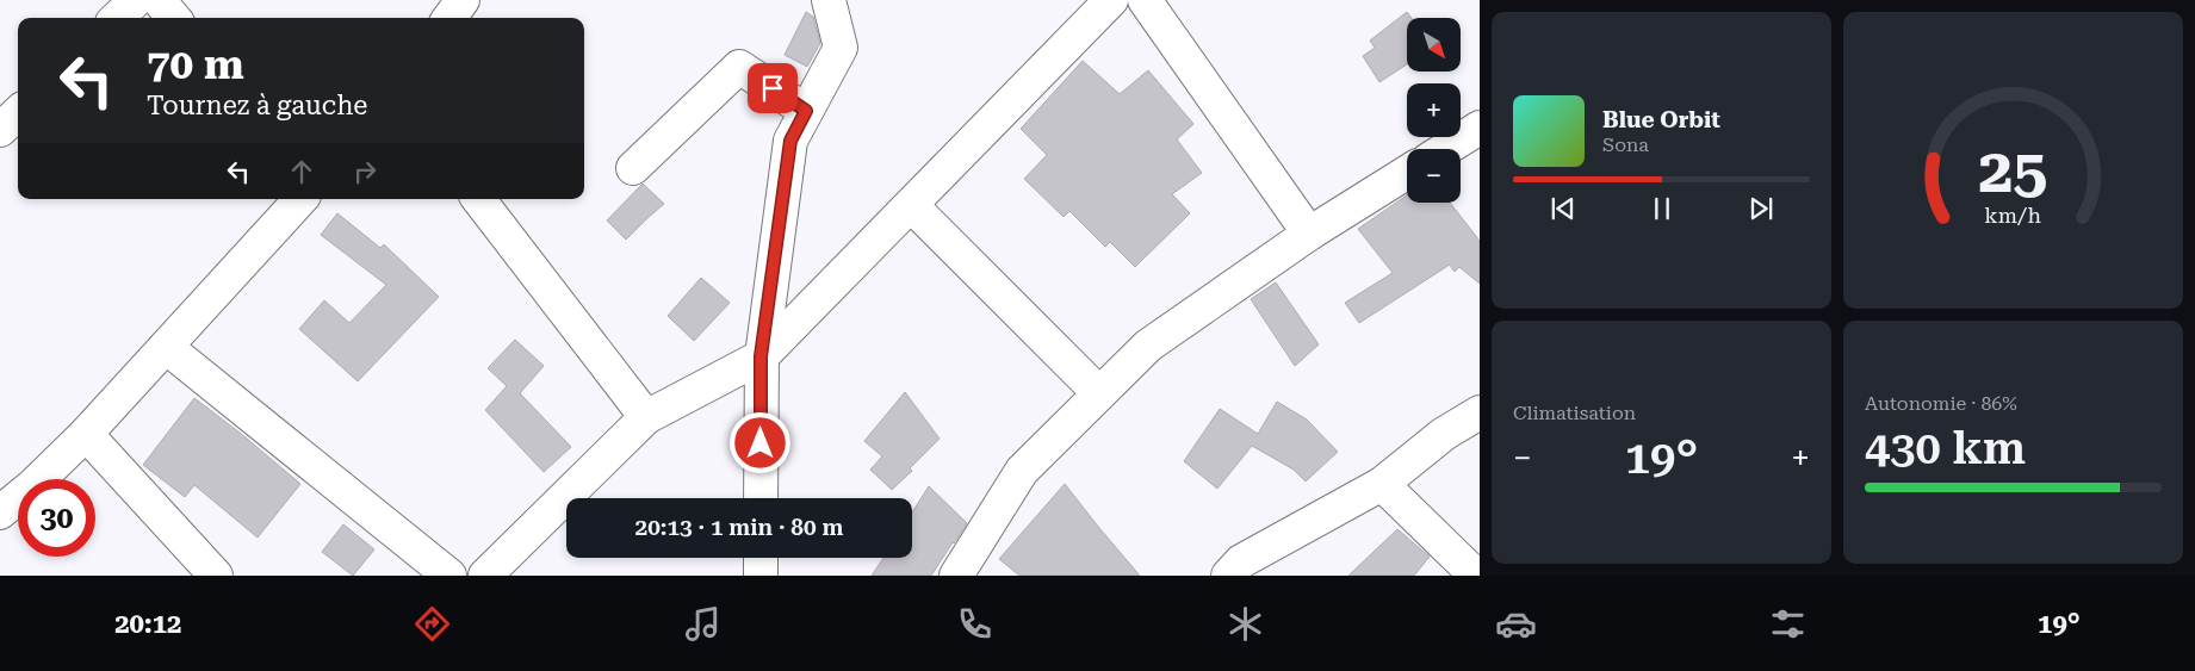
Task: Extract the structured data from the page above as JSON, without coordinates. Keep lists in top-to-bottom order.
{
  "north": "bottom right",
  "page": {
    "map_buttons": ["+", "−"],
    "turn": ["70 m", "Tournez à gauche"],
    "song": ["Blue Orbit", "Sona"],
    "tile": [
      "Climatisation",
      ["Autonomie · 86%", "430 km"]
    ],
    "heat": ["−", "19°", "+"],
    "limit": "30",
    "trip": "20:13 · 1 min · 80 m",
    "tabs": ["20:12", "19°"],
    "gauge": ["25", "km/h"]
  }
}
